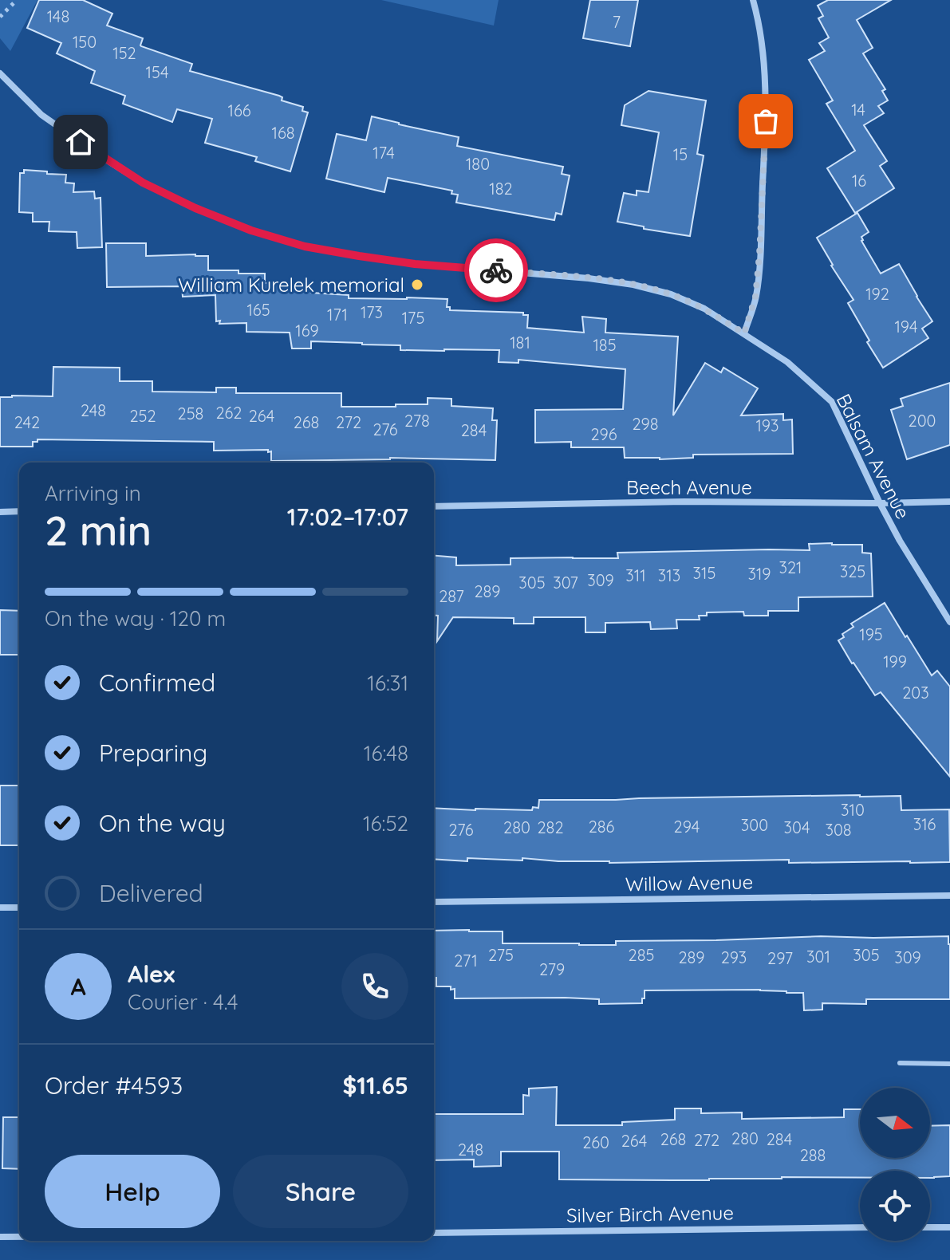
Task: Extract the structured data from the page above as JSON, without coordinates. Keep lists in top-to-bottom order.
{
  "streets": {
    "street": [
      "Balsam Avenue",
      "Beech Avenue",
      "Willow Avenue",
      "Silver Birch Avenue"
    ]
  },
  "crossings": [
    ["Balsam Avenue", "Beech Avenue"]
  ],
  "places": ["William Kurelek memorial"],
  "house_numbers": [
    "148",
    "7",
    "150",
    "152",
    "154",
    "14",
    "166",
    "168",
    "174",
    "15",
    "180",
    "16",
    "182",
    "192",
    "165",
    "173",
    "171",
    "175",
    "194",
    "169",
    "181",
    "185",
    "248",
    "262",
    "258",
    "252",
    "264",
    "278",
    "200",
    "242",
    "268",
    "272",
    "298",
    "193",
    "276",
    "284",
    "296",
    "321",
    "325",
    "315",
    "319",
    "311",
    "313",
    "309",
    "305",
    "307",
    "289",
    "287",
    "195",
    "199",
    "203",
    "310",
    "316",
    "300",
    "286",
    "294",
    "280",
    "282",
    "304",
    "276",
    "308",
    "275",
    "285",
    "305",
    "301",
    "289",
    "293",
    "309",
    "297",
    "271",
    "279",
    "280",
    "268",
    "284",
    "272",
    "264",
    "260",
    "248",
    "288"
  ],
  "north": "right",
  "page": {
    "heading": ["2 min", "Arriving in", "17:02–17:07"],
    "panel": [
      "Alex",
      "Courier · 4.4",
      "Order #4593",
      "$11.65"
    ],
    "bar": "On the way · 120 m",
    "list": [
      ["Confirmed", "16:31"],
      ["Preparing", "16:48"],
      ["On the way", "16:52"],
      "Delivered"
    ],
    "round": "A",
    "buttons": ["Help", "Share"]
  }
}
